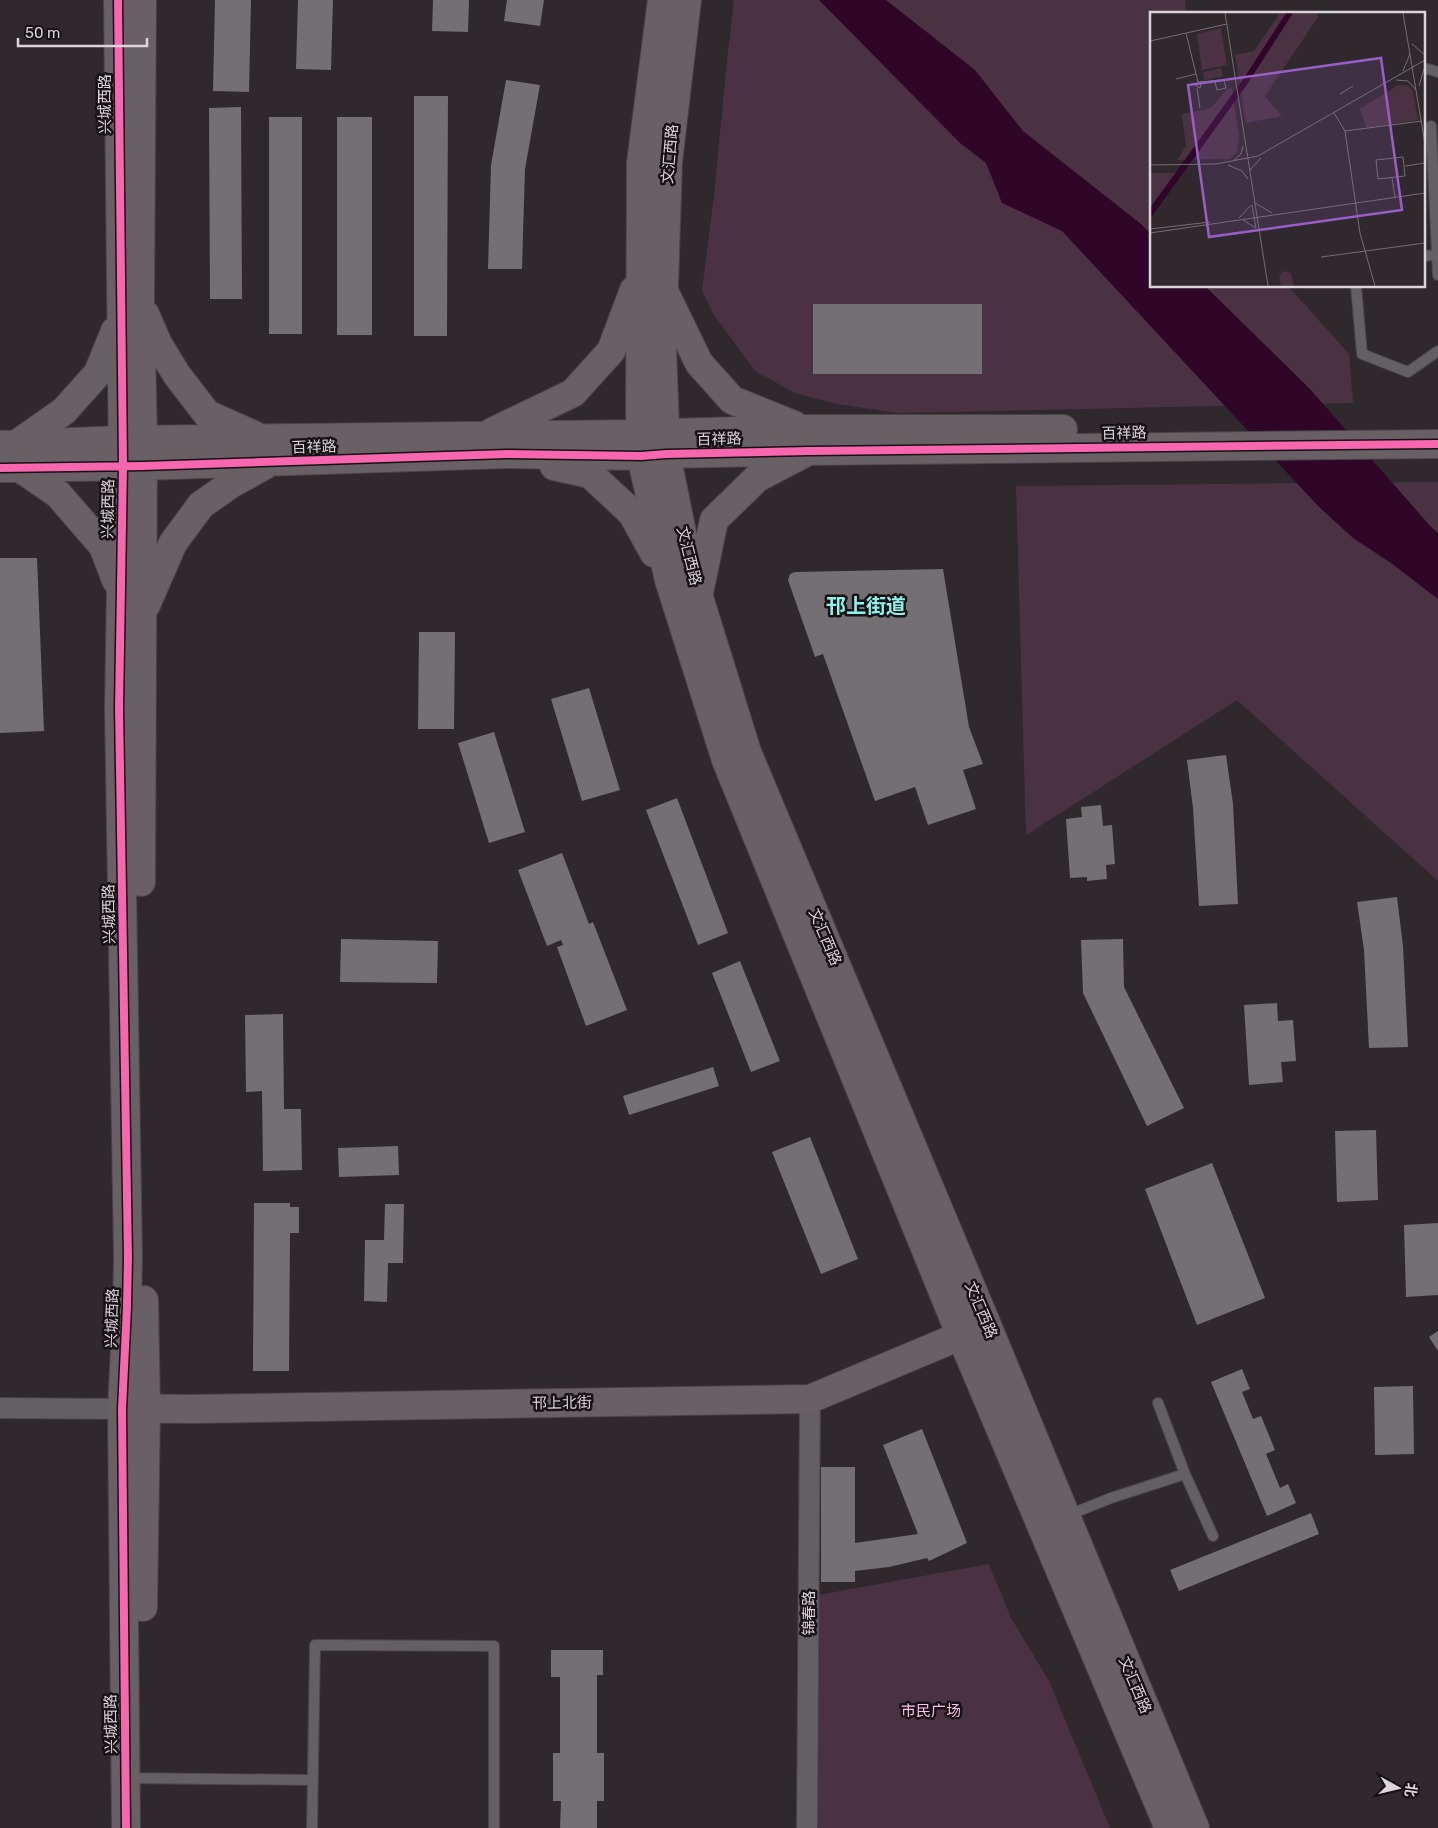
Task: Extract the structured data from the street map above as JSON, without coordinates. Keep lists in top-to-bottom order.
{
  "streets": {
    "street": [
      "兴城西路",
      "文汇西路",
      "百祥路",
      "邗上北街",
      "锦春路"
    ]
  },
  "crossings": [
    ["兴城西路", "百祥路"],
    ["兴城西路", "邗上北街"],
    ["文汇西路", "百祥路"],
    ["文汇西路", "邗上北街"],
    ["邗上北街", "锦春路"]
  ],
  "districts": ["邗上街道"],
  "parks": ["市民广场"],
  "scale_bar": "50 m",
  "north": "right"
}
